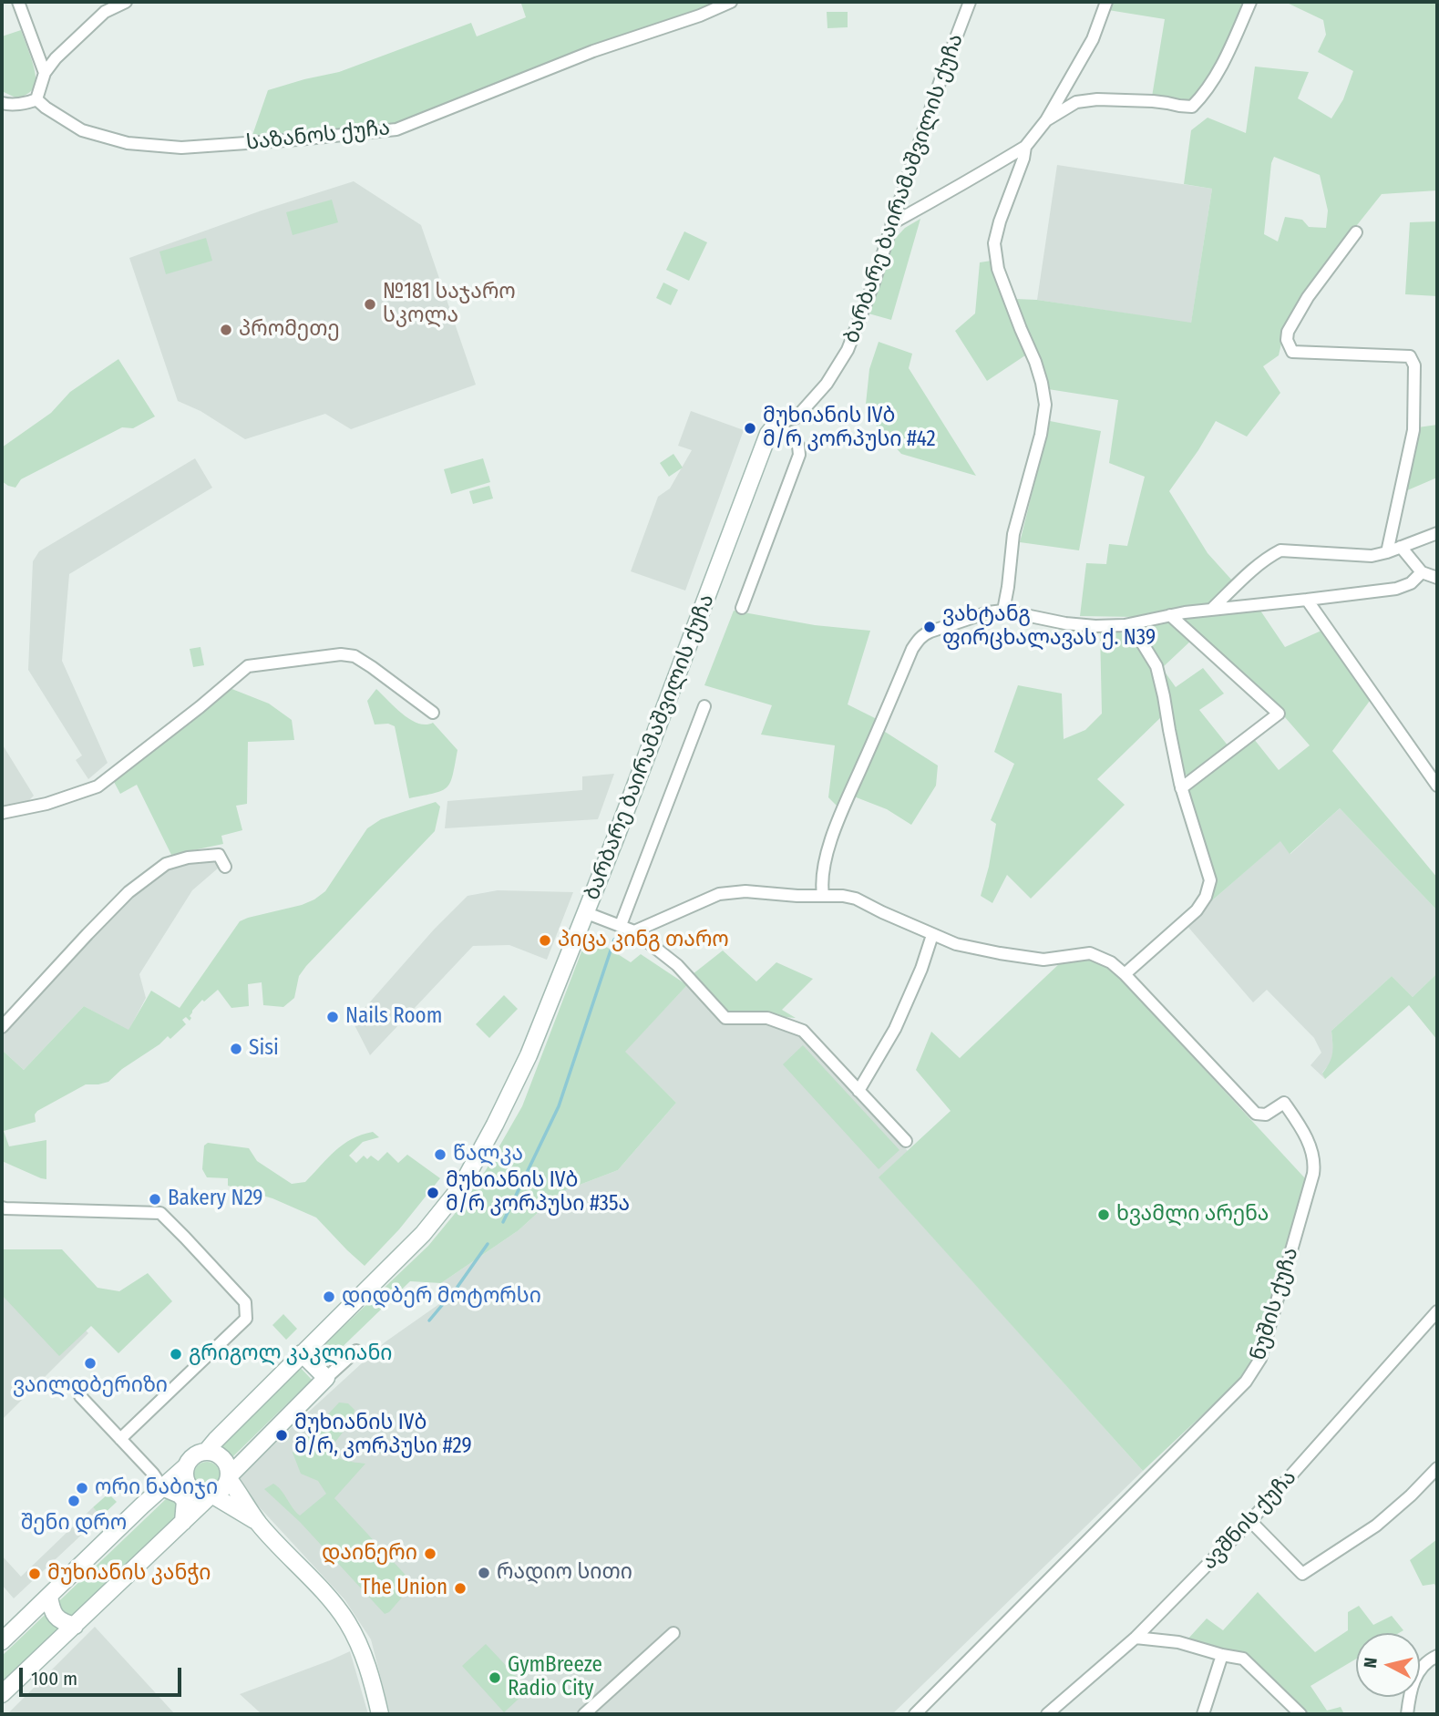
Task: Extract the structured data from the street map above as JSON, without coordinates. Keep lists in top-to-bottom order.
{
  "streets": {
    "street": [
      "საზანოს ქუჩა",
      "ბარბარე ბაირამაშვილის ქუჩა",
      "ნუშის ქუჩა",
      "ავშნის ქუჩა"
    ]
  },
  "places": [
    "№181 საჯარო სკოლა",
    "პრომეთე",
    "მუხიანის IVბ მ/რ კორპუსი #42",
    "ვახტანგ ფირცხალავას ქ. N39",
    "პიცა კინგ თარო",
    "Nails Room",
    "Sisi",
    "წალკა",
    "მუხიანის IVბ მ/რ კორპუსი #35ა",
    "Bakery N29",
    "ხვამლი არენა",
    "დიდბერ მოტორსი",
    "გრიგოლ კაკლიანი",
    "ვაილდბერიზი",
    "მუხიანის IVბ მ/რ, კორპუსი #29",
    "ორი ნაბიჯი",
    "შენი დრო",
    "დაინერი",
    "რადიო სითი",
    "მუხიანის კანჭი",
    "The Union",
    "GymBreeze Radio City"
  ],
  "scale_bar": "100 m",
  "north": "left"
}
